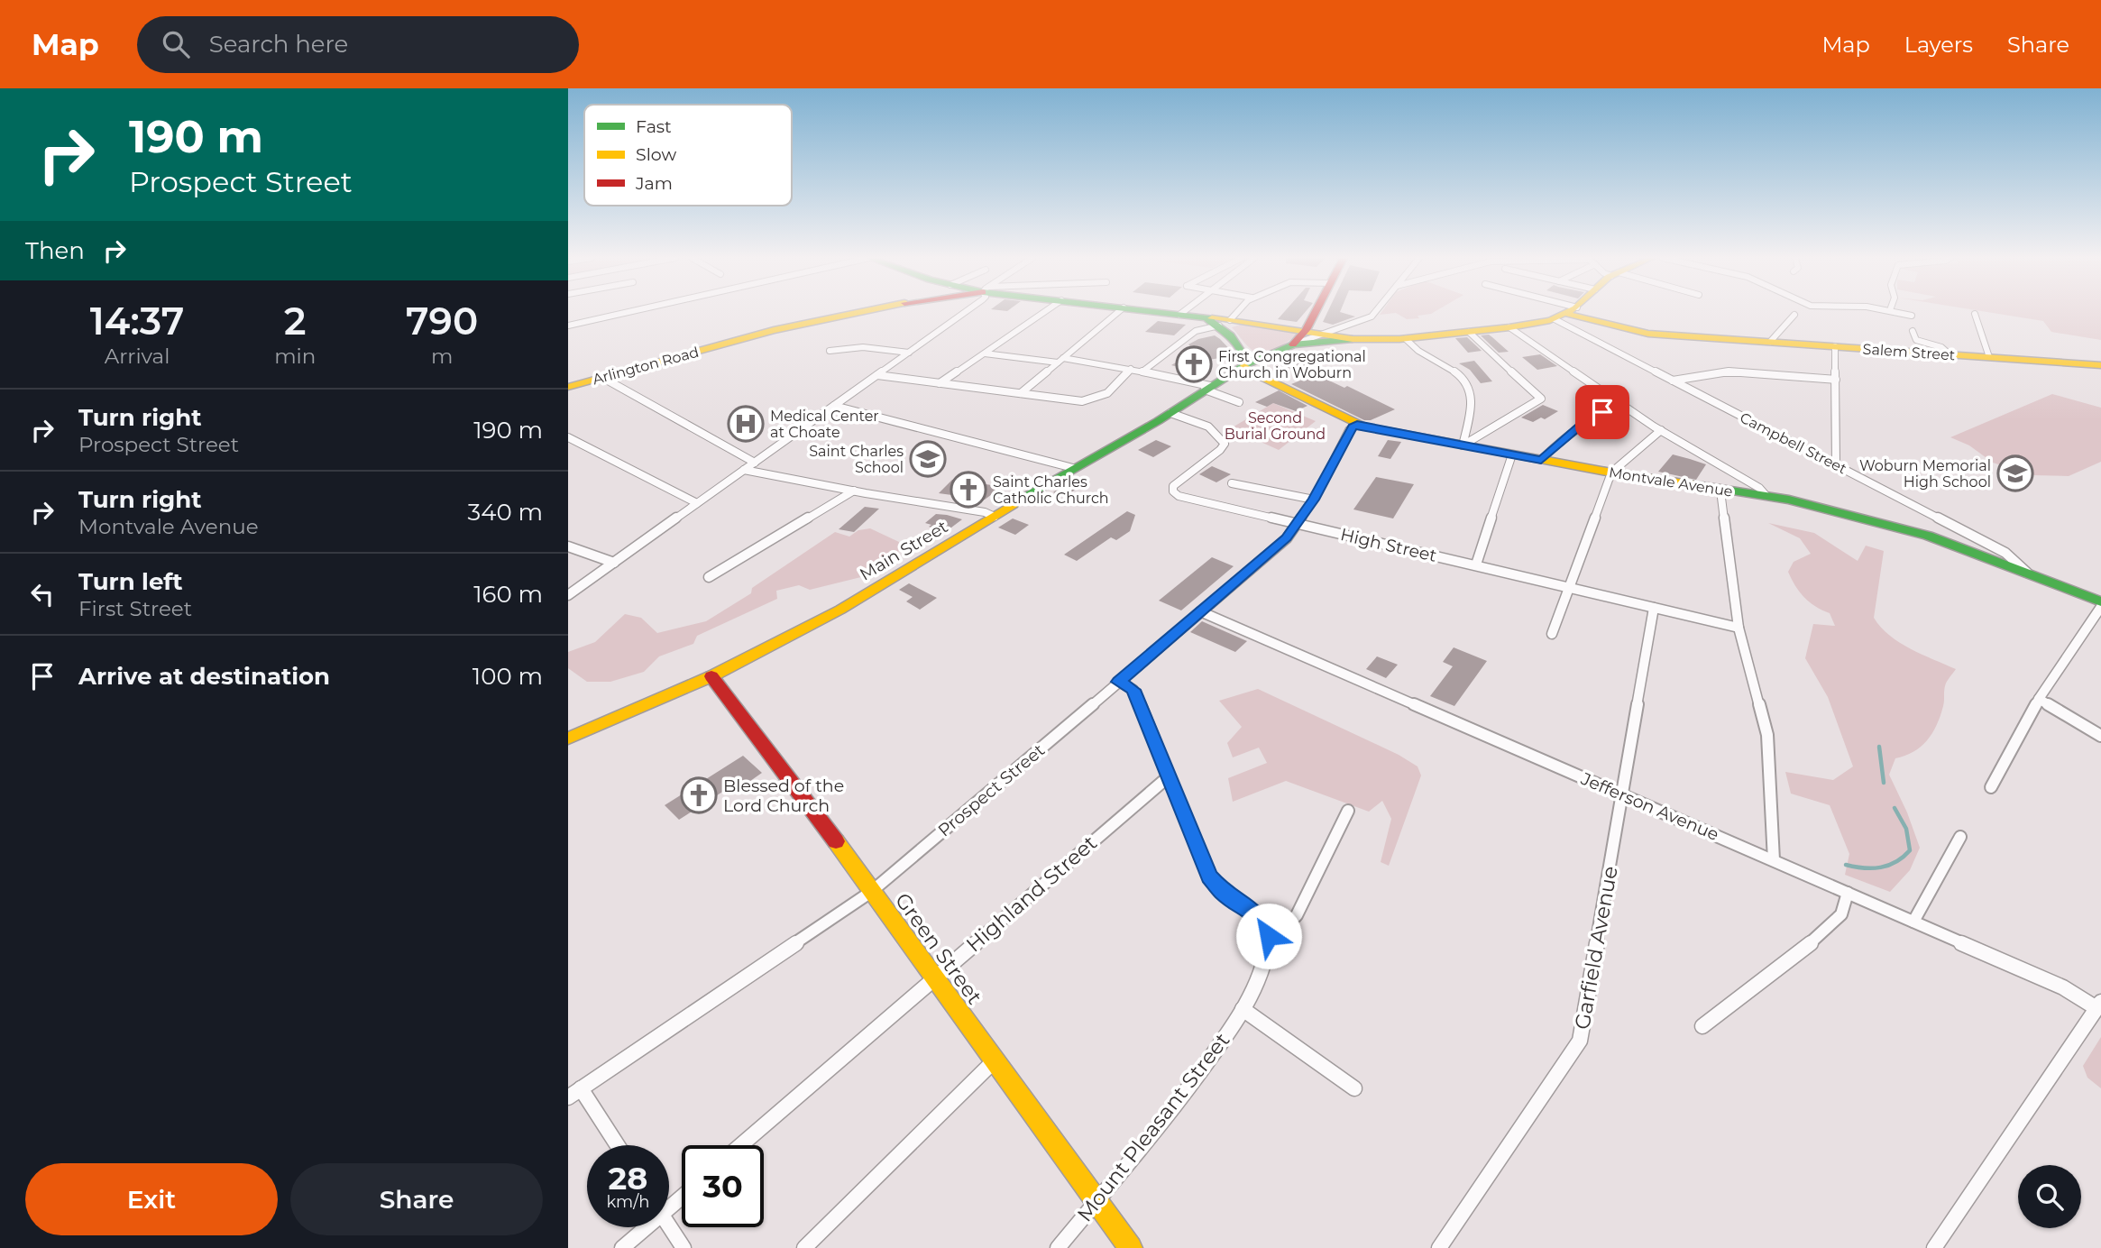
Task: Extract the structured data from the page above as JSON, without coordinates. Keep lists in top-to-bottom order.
{
  "streets": {
    "main road": [
      "Salem Street",
      "Arlington Road",
      "Montvale Avenue",
      "Main Street",
      "Green Street"
    ],
    "street": [
      "Campbell Street",
      "High Street",
      "Prospect Street",
      "Jefferson Avenue",
      "Highland Street",
      "Garfield Avenue",
      "Mount Pleasant Street"
    ]
  },
  "crossings": [
    ["Salem Street", "Campbell Street"],
    ["Salem Street", "Main Street"],
    ["Campbell Street", "Montvale Avenue"],
    ["Campbell Street", "Main Street"],
    ["Montvale Avenue", "Main Street"],
    ["Montvale Avenue", "Prospect Street"],
    ["High Street", "Main Street"],
    ["High Street", "Prospect Street"],
    ["High Street", "Garfield Avenue"],
    ["Main Street", "Green Street"],
    ["Prospect Street", "Jefferson Avenue"],
    ["Prospect Street", "Green Street"],
    ["Jefferson Avenue", "Garfield Avenue"],
    ["Highland Street", "Green Street"],
    ["Green Street", "Mount Pleasant Street"]
  ],
  "parks": ["Second Burial Ground"],
  "places": {
    "church": ["First Congregational Church in Woburn", "Saint Charles Catholic Church", "Blessed of the Lord Church"],
    "hospital": ["Medical Center at Choate"],
    "school or university": ["Saint Charles School", "Woburn Memorial High School"]
  },
  "legend": ["Fast", "Slow", "Jam"],
  "page": {
    "header": "Map",
    "search": "Search here",
    "nav": ["Map", "Layers", "Share"],
    "turn": ["190 m", "Prospect Street"],
    "then": "Then",
    "eta": [
      "14:37",
      "Arrival",
      "2",
      "min",
      "790",
      "m"
    ],
    "list": [
      {
        "name": "Turn right",
        "note": "Prospect Street",
        "value": "190 m"
      },
      {
        "name": "Turn right",
        "note": "Montvale Avenue",
        "value": "340 m"
      },
      {
        "name": "Turn left",
        "note": "First Street",
        "value": "160 m"
      },
      {
        "name": "Arrive at destination",
        "value": "100 m"
      }
    ],
    "speed": "28 km/h",
    "limit": "30",
    "buttons": ["Exit", "Share"]
  }
}
